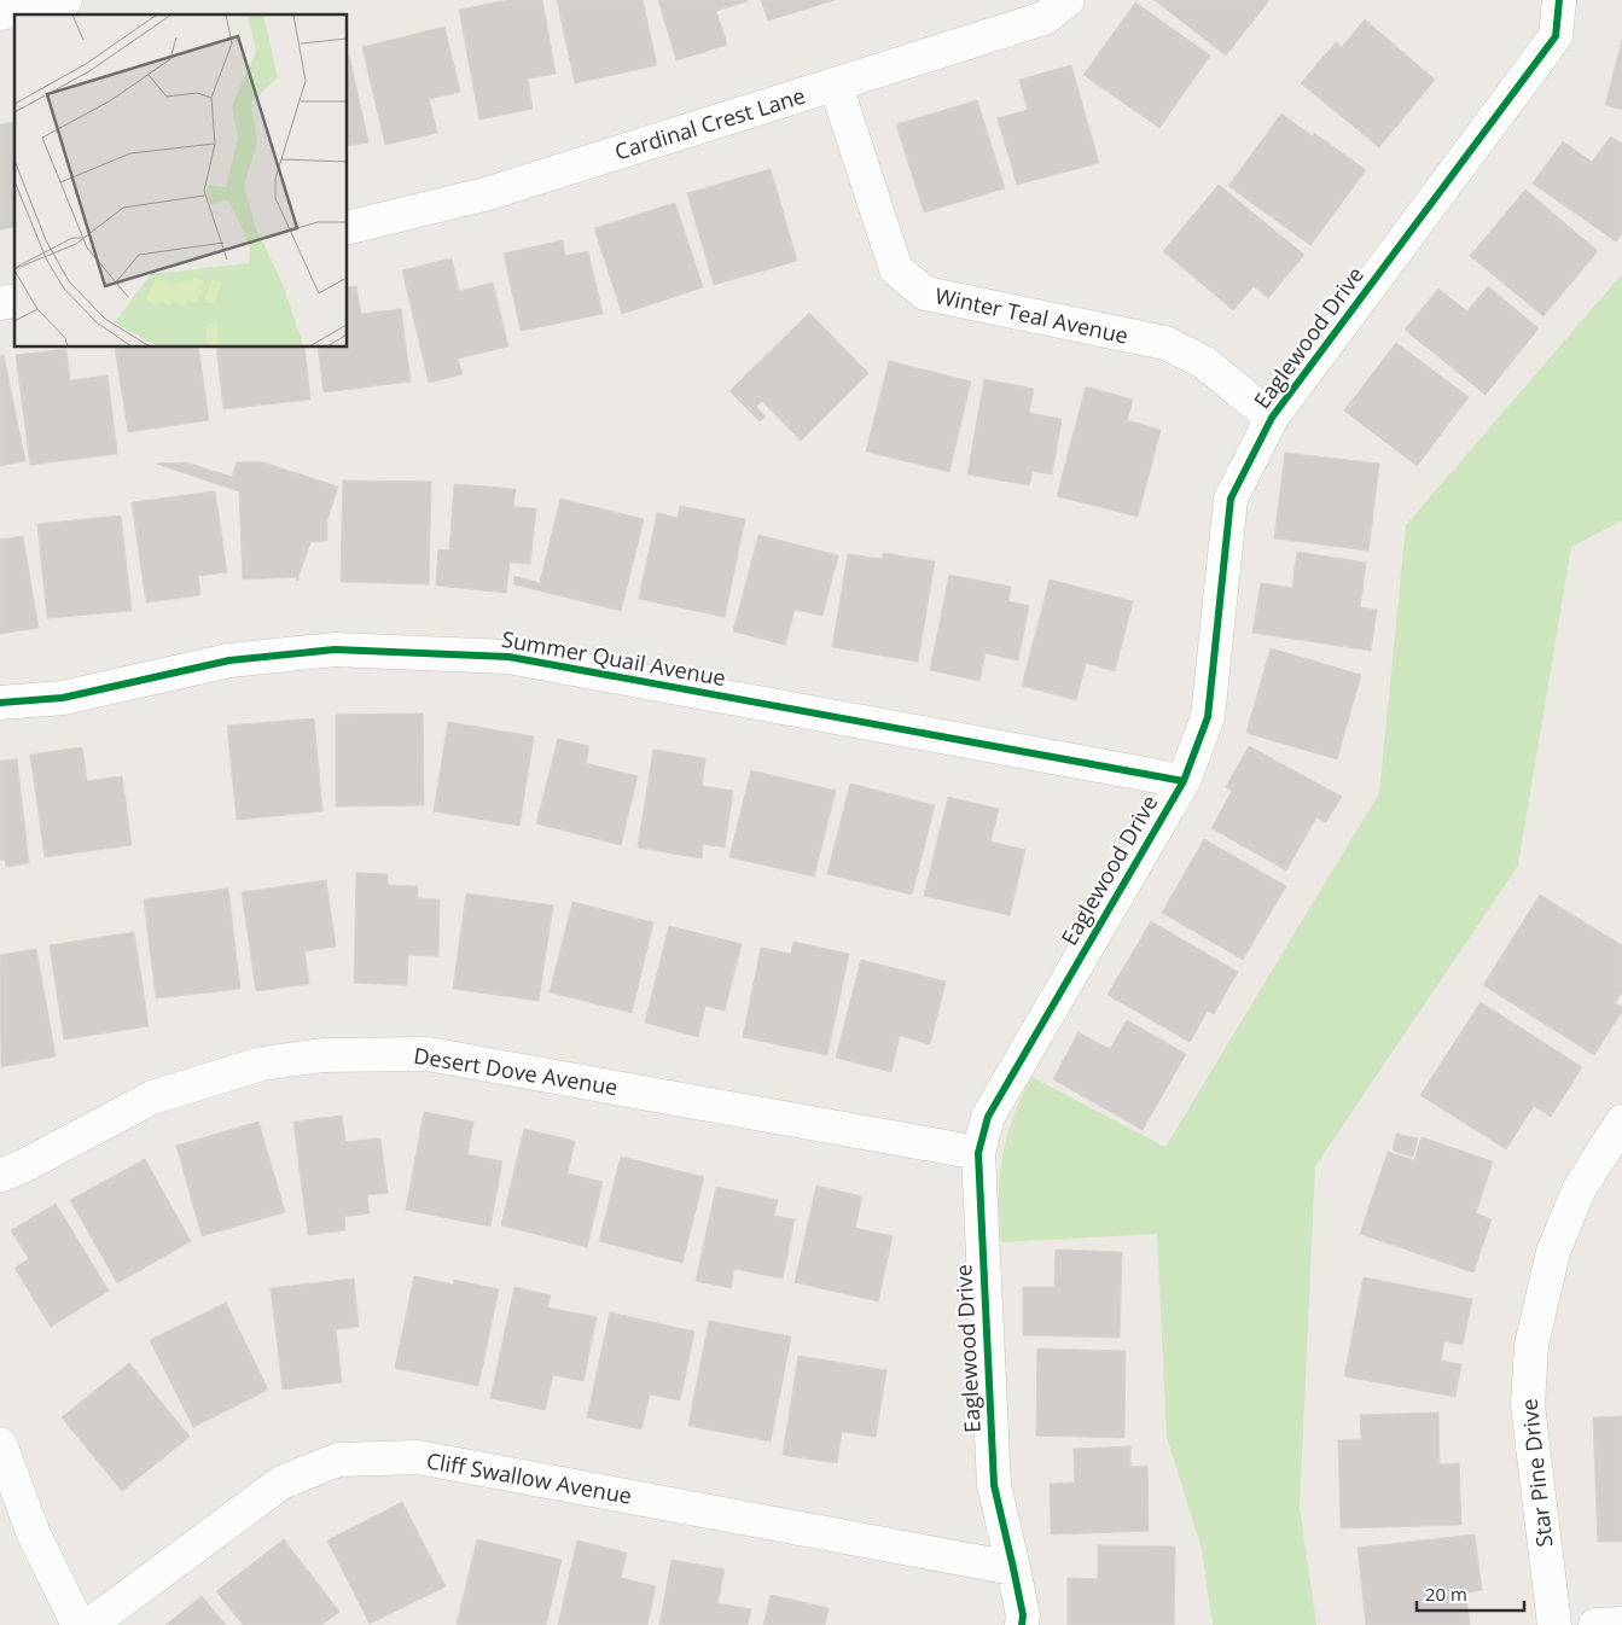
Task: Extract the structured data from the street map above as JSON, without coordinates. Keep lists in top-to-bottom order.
{
  "streets": {
    "street": [
      "Cardinal Crest Lane",
      "Winter Teal Avenue",
      "Eaglewood Drive",
      "Summer Quail Avenue",
      "Desert Dove Avenue",
      "Star Pine Drive",
      "Cliff Swallow Avenue"
    ]
  },
  "crossings": [
    ["Cardinal Crest Lane", "Winter Teal Avenue"],
    ["Winter Teal Avenue", "Eaglewood Drive"],
    ["Eaglewood Drive", "Summer Quail Avenue"],
    ["Eaglewood Drive", "Desert Dove Avenue"],
    ["Eaglewood Drive", "Cliff Swallow Avenue"]
  ],
  "scale_bar": "20 m"
}
